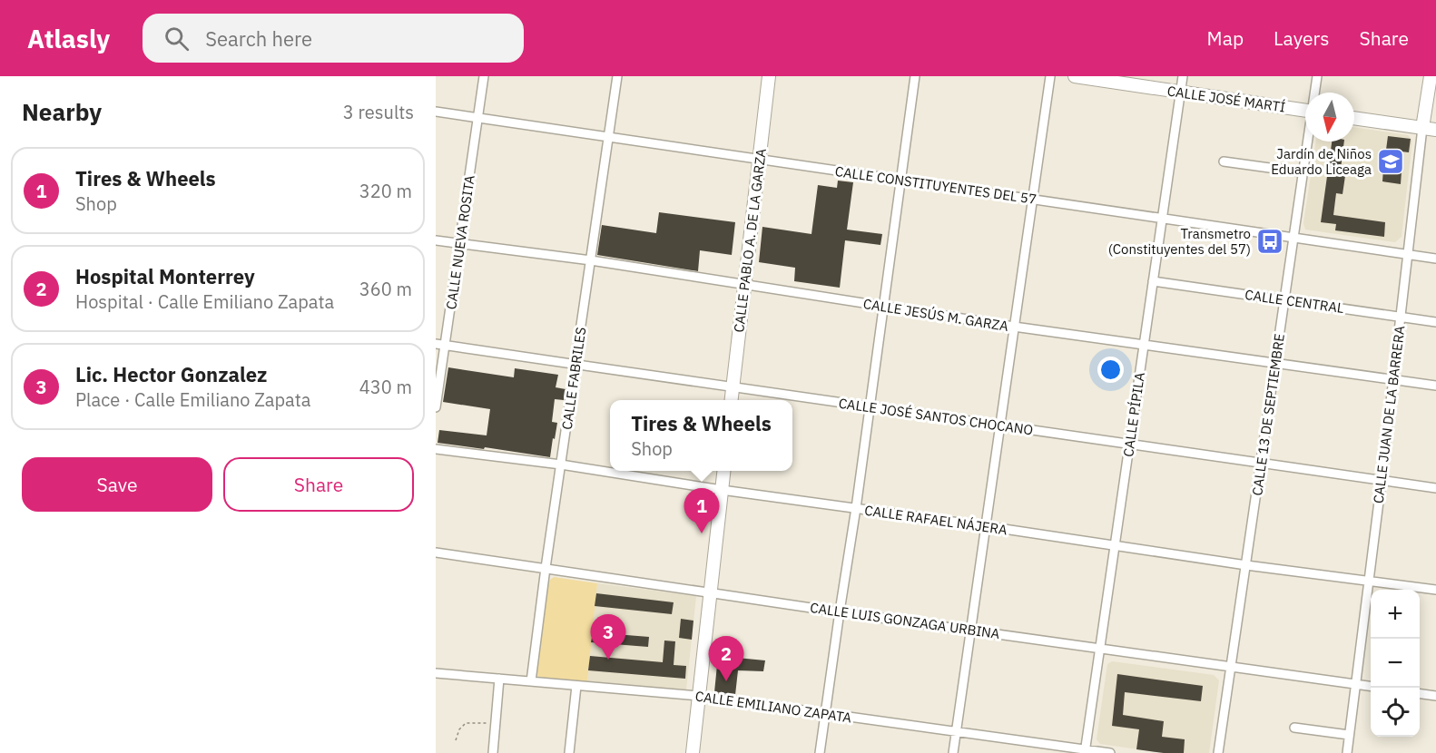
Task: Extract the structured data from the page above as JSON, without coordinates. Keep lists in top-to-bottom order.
{
  "streets": {
    "street": [
      "CALLE JOSÉ MARTÍ",
      "CALLE CONSTITUYENTES DEL 57",
      "CALLE PABLO A. DE LA GARZA",
      "CALLE NUEVA ROSITA",
      "CALLE CENTRAL",
      "CALLE JESÚS M. GARZA",
      "CALLE FABRILES",
      "CALLE PÍPILA",
      "CALLE 13 DE SEPTIEMBRE",
      "CALLE JUAN DE LA BARRERA",
      "CALLE JOSÉ SANTOS CHOCANO",
      "CALLE RAFAEL NÁJERA",
      "CALLE LUIS GONZAGA URBINA",
      "CALLE EMILIANO ZAPATA"
    ]
  },
  "crossings": [
    ["CALLE JOSÉ MARTÍ", "CALLE PÍPILA"],
    ["CALLE CONSTITUYENTES DEL 57", "CALLE PABLO A. DE LA GARZA"],
    ["CALLE CONSTITUYENTES DEL 57", "CALLE NUEVA ROSITA"],
    ["CALLE CONSTITUYENTES DEL 57", "CALLE FABRILES"],
    ["CALLE CONSTITUYENTES DEL 57", "CALLE PÍPILA"],
    ["CALLE CONSTITUYENTES DEL 57", "CALLE 13 DE SEPTIEMBRE"],
    ["CALLE CONSTITUYENTES DEL 57", "CALLE JUAN DE LA BARRERA"],
    ["CALLE PABLO A. DE LA GARZA", "CALLE JESÚS M. GARZA"],
    ["CALLE PABLO A. DE LA GARZA", "CALLE JOSÉ SANTOS CHOCANO"],
    ["CALLE NUEVA ROSITA", "CALLE JESÚS M. GARZA"],
    ["CALLE NUEVA ROSITA", "CALLE JOSÉ SANTOS CHOCANO"],
    ["CALLE CENTRAL", "CALLE PÍPILA"],
    ["CALLE CENTRAL", "CALLE 13 DE SEPTIEMBRE"],
    ["CALLE CENTRAL", "CALLE JUAN DE LA BARRERA"],
    ["CALLE JESÚS M. GARZA", "CALLE FABRILES"],
    ["CALLE JESÚS M. GARZA", "CALLE PÍPILA"],
    ["CALLE JESÚS M. GARZA", "CALLE 13 DE SEPTIEMBRE"],
    ["CALLE JESÚS M. GARZA", "CALLE JUAN DE LA BARRERA"],
    ["CALLE FABRILES", "CALLE JOSÉ SANTOS CHOCANO"],
    ["CALLE FABRILES", "CALLE RAFAEL NÁJERA"],
    ["CALLE FABRILES", "CALLE LUIS GONZAGA URBINA"],
    ["CALLE FABRILES", "CALLE EMILIANO ZAPATA"],
    ["CALLE PÍPILA", "CALLE JOSÉ SANTOS CHOCANO"],
    ["CALLE PÍPILA", "CALLE RAFAEL NÁJERA"],
    ["CALLE PÍPILA", "CALLE LUIS GONZAGA URBINA"],
    ["CALLE PÍPILA", "CALLE EMILIANO ZAPATA"],
    ["CALLE 13 DE SEPTIEMBRE", "CALLE JOSÉ SANTOS CHOCANO"],
    ["CALLE 13 DE SEPTIEMBRE", "CALLE RAFAEL NÁJERA"],
    ["CALLE 13 DE SEPTIEMBRE", "CALLE LUIS GONZAGA URBINA"],
    ["CALLE JUAN DE LA BARRERA", "CALLE JOSÉ SANTOS CHOCANO"],
    ["CALLE JUAN DE LA BARRERA", "CALLE RAFAEL NÁJERA"],
    ["CALLE JUAN DE LA BARRERA", "CALLE LUIS GONZAGA URBINA"]
  ],
  "places": {
    "school or university": ["Jardín de Niños Eduardo Liceaga"],
    "bus stop": ["Transmetro (Constituyentes del 57)"]
  },
  "north": "bottom",
  "page": {
    "header": "Atlasly",
    "search": "Search here",
    "nav": ["Map", "Layers", "Share"],
    "heading": ["Nearby", "3 results"],
    "list": [
      {
        "mark": "1",
        "name": "Tires & Wheels",
        "note": "Shop",
        "value": "320 m"
      },
      {
        "mark": "2",
        "name": "Hospital Monterrey",
        "note": "Hospital · Calle Emiliano Zapata",
        "value": "360 m"
      },
      {
        "mark": "3",
        "name": "Lic. Hector Gonzalez",
        "note": "Place · Calle Emiliano Zapata",
        "value": "430 m"
      }
    ],
    "popup": ["Tires & Wheels", "Shop"],
    "buttons": ["Save", "Share"],
    "pins": ["1", "3", "2"],
    "map_buttons": ["+", "−"]
  }
}
